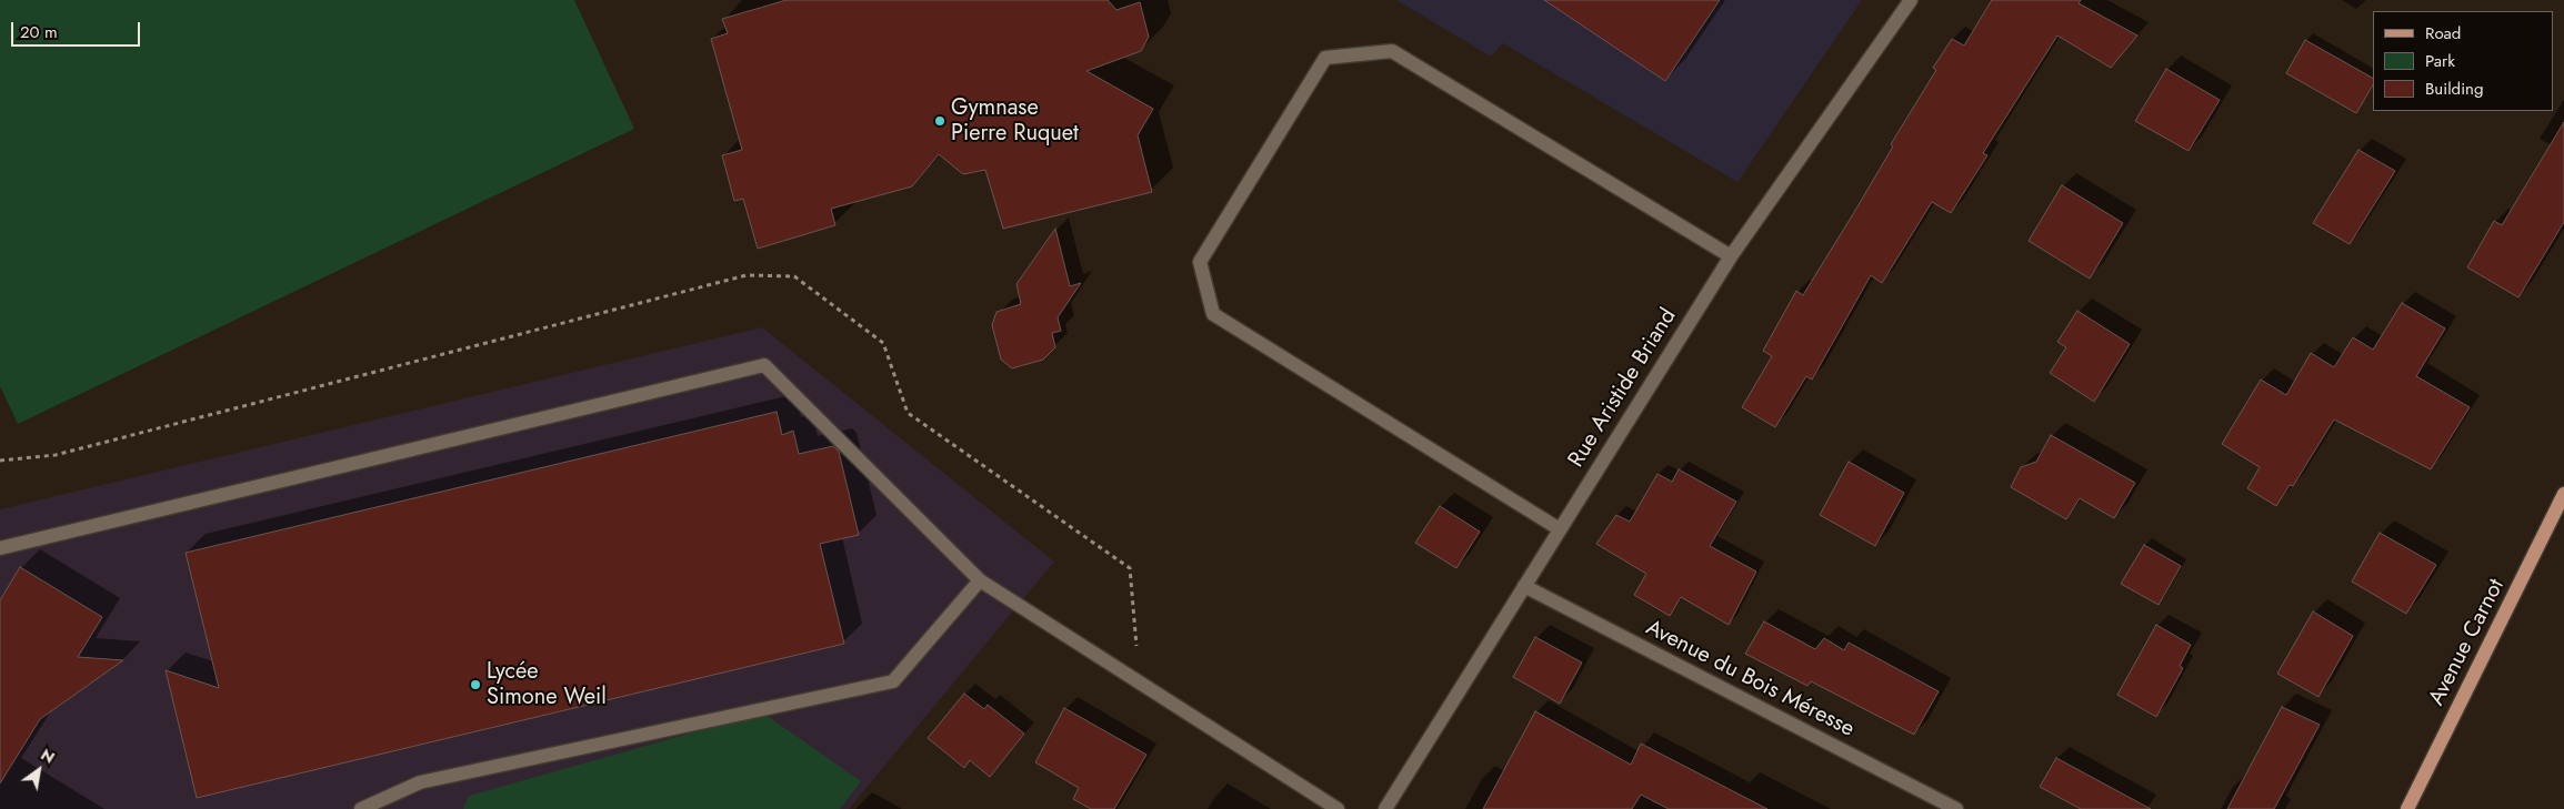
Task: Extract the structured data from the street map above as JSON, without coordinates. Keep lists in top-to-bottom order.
{
  "streets": {
    "main road": ["Avenue Carnot"],
    "street": ["Rue Aristide Briand", "Avenue du Bois Méresse"]
  },
  "crossings": [
    ["Rue Aristide Briand", "Avenue du Bois Méresse"]
  ],
  "places": ["Gymnase Pierre Ruquet", "Lycée Simone Weil"],
  "legend": ["Road", "Park", "Building"],
  "scale_bar": "20 m",
  "north": "top right"
}
